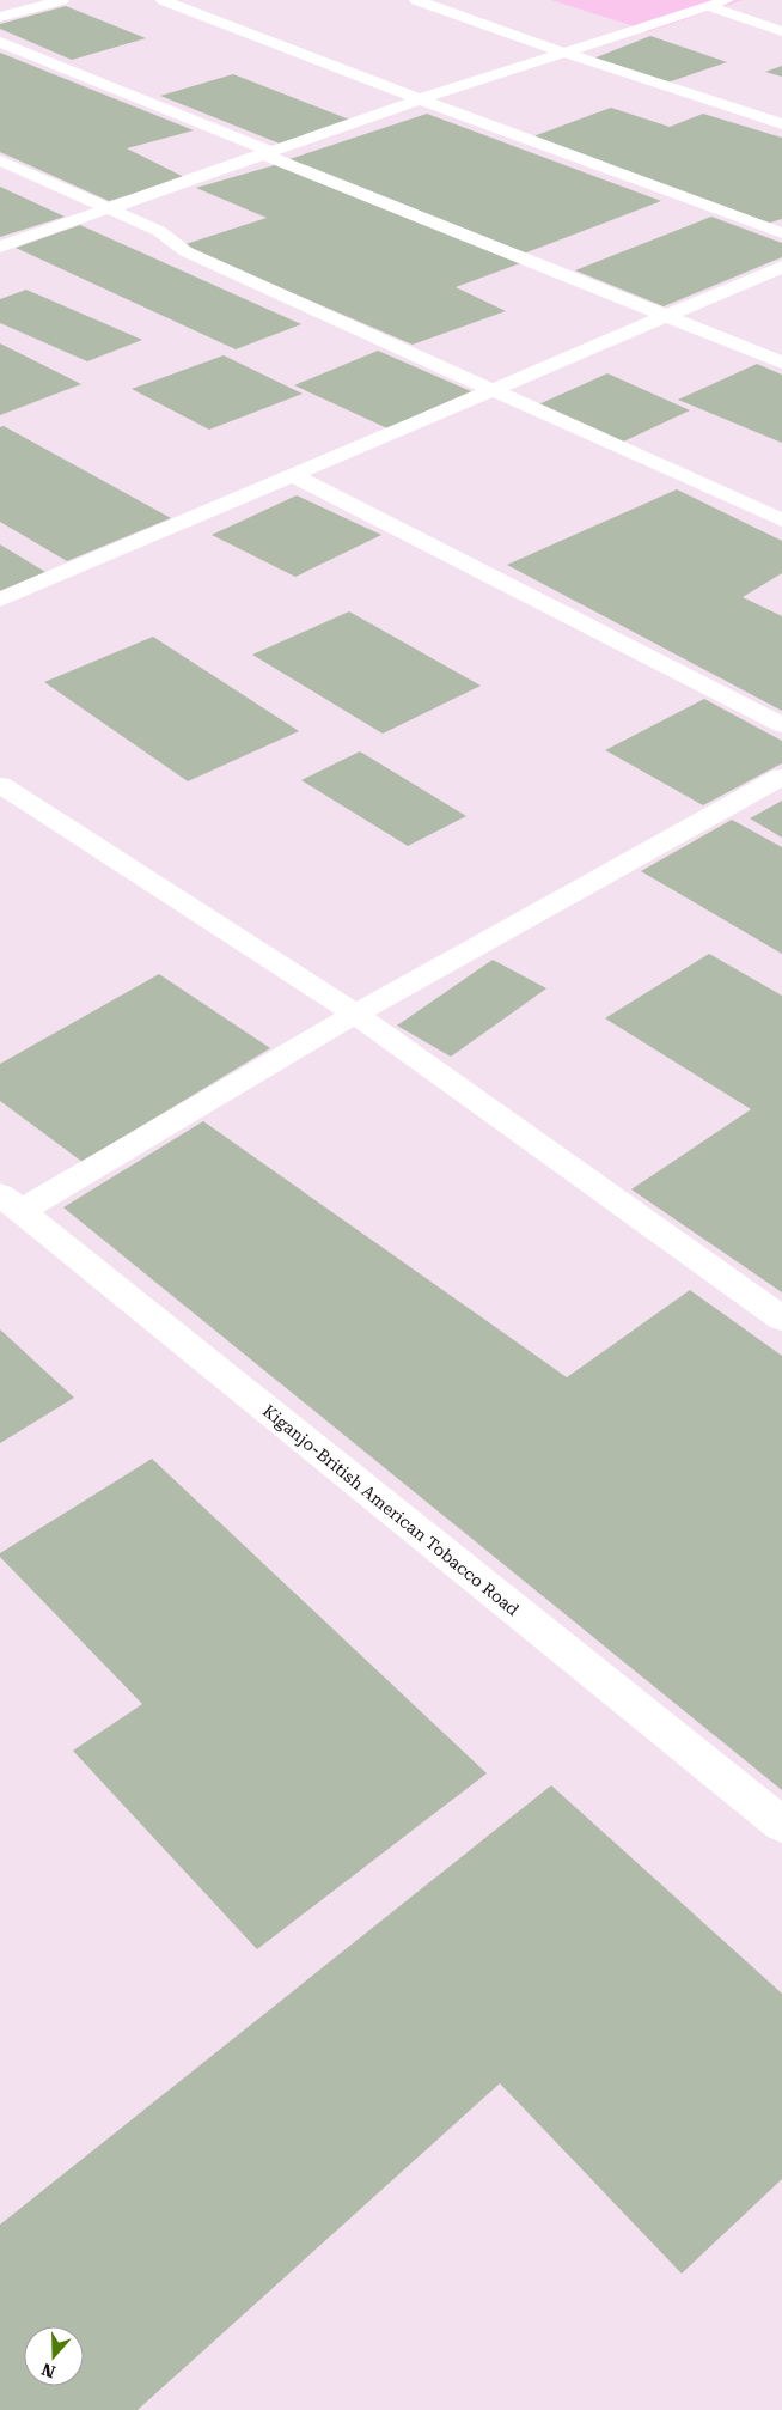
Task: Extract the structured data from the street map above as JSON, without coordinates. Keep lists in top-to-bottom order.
{
  "streets": {
    "street": ["Kiganjo-British American Tobacco Road"]
  },
  "north": "bottom"
}
